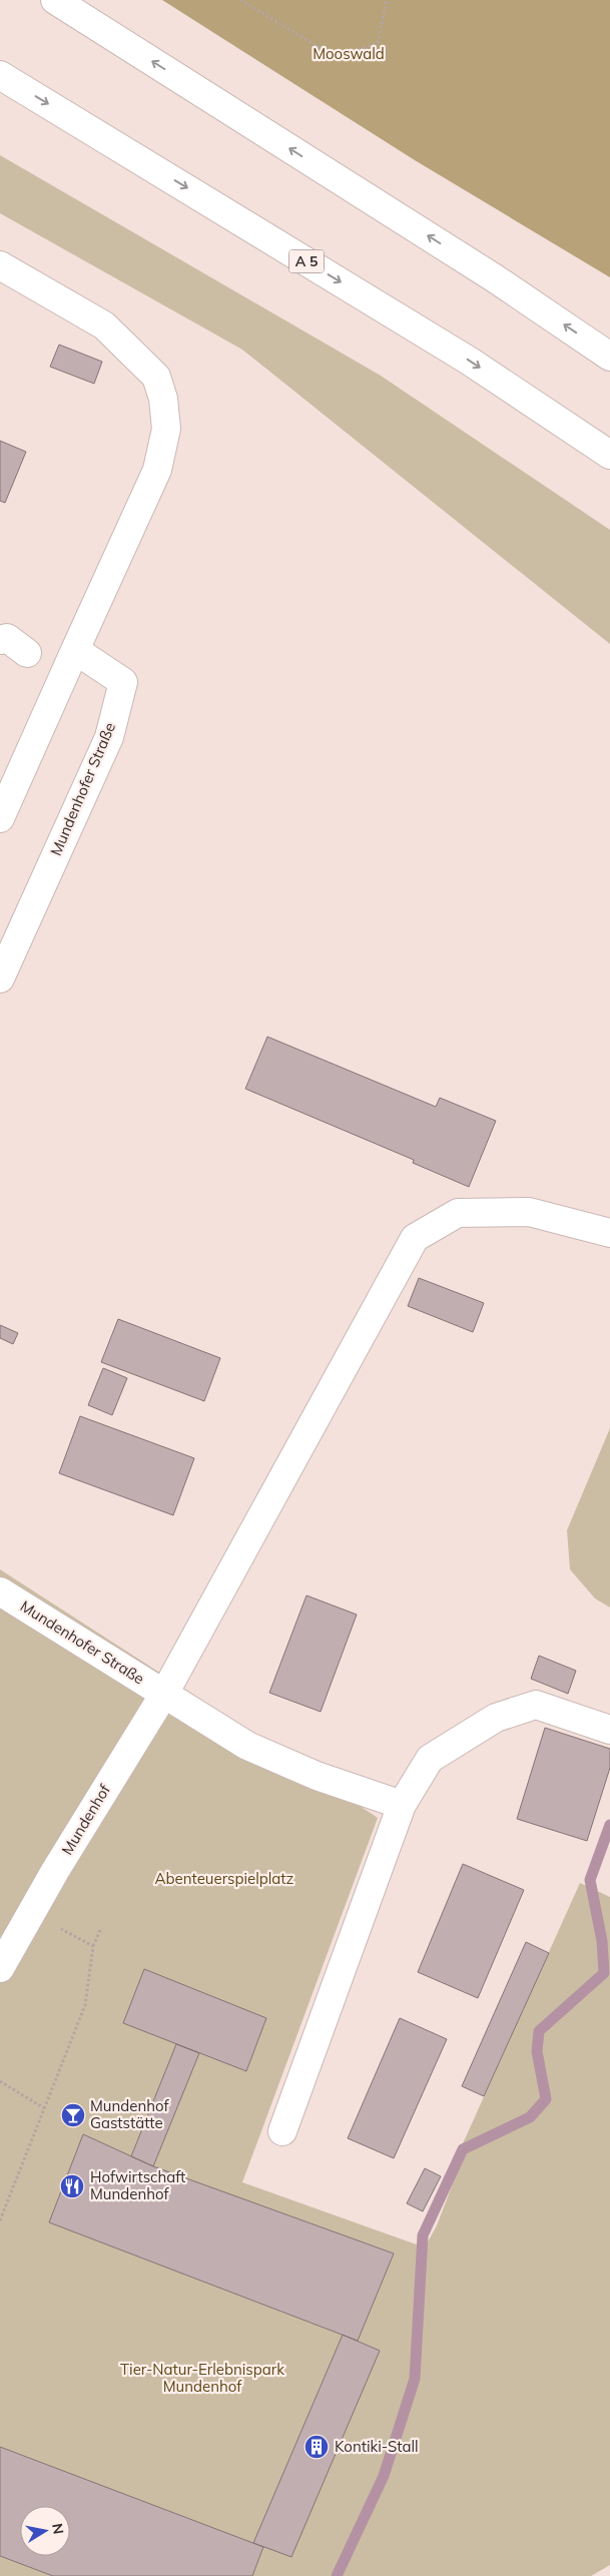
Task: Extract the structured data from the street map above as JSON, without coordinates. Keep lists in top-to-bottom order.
{
  "streets": {
    "main road": ["A 5", "Mundenhofer Straße", "Mundenhof"]
  },
  "crossings": [
    ["Mundenhofer Straße", "Mundenhof"]
  ],
  "parks": ["Mooswald", "Abenteuerspielplatz", "Tier-Natur-Erlebnispark Mundenhof"],
  "places": {
    "bar": ["Mundenhof Gaststätte"],
    "restaurant": ["Hofwirtschaft Mundenhof"],
    "building": ["Kontiki-Stall"]
  },
  "north": "right"
}
